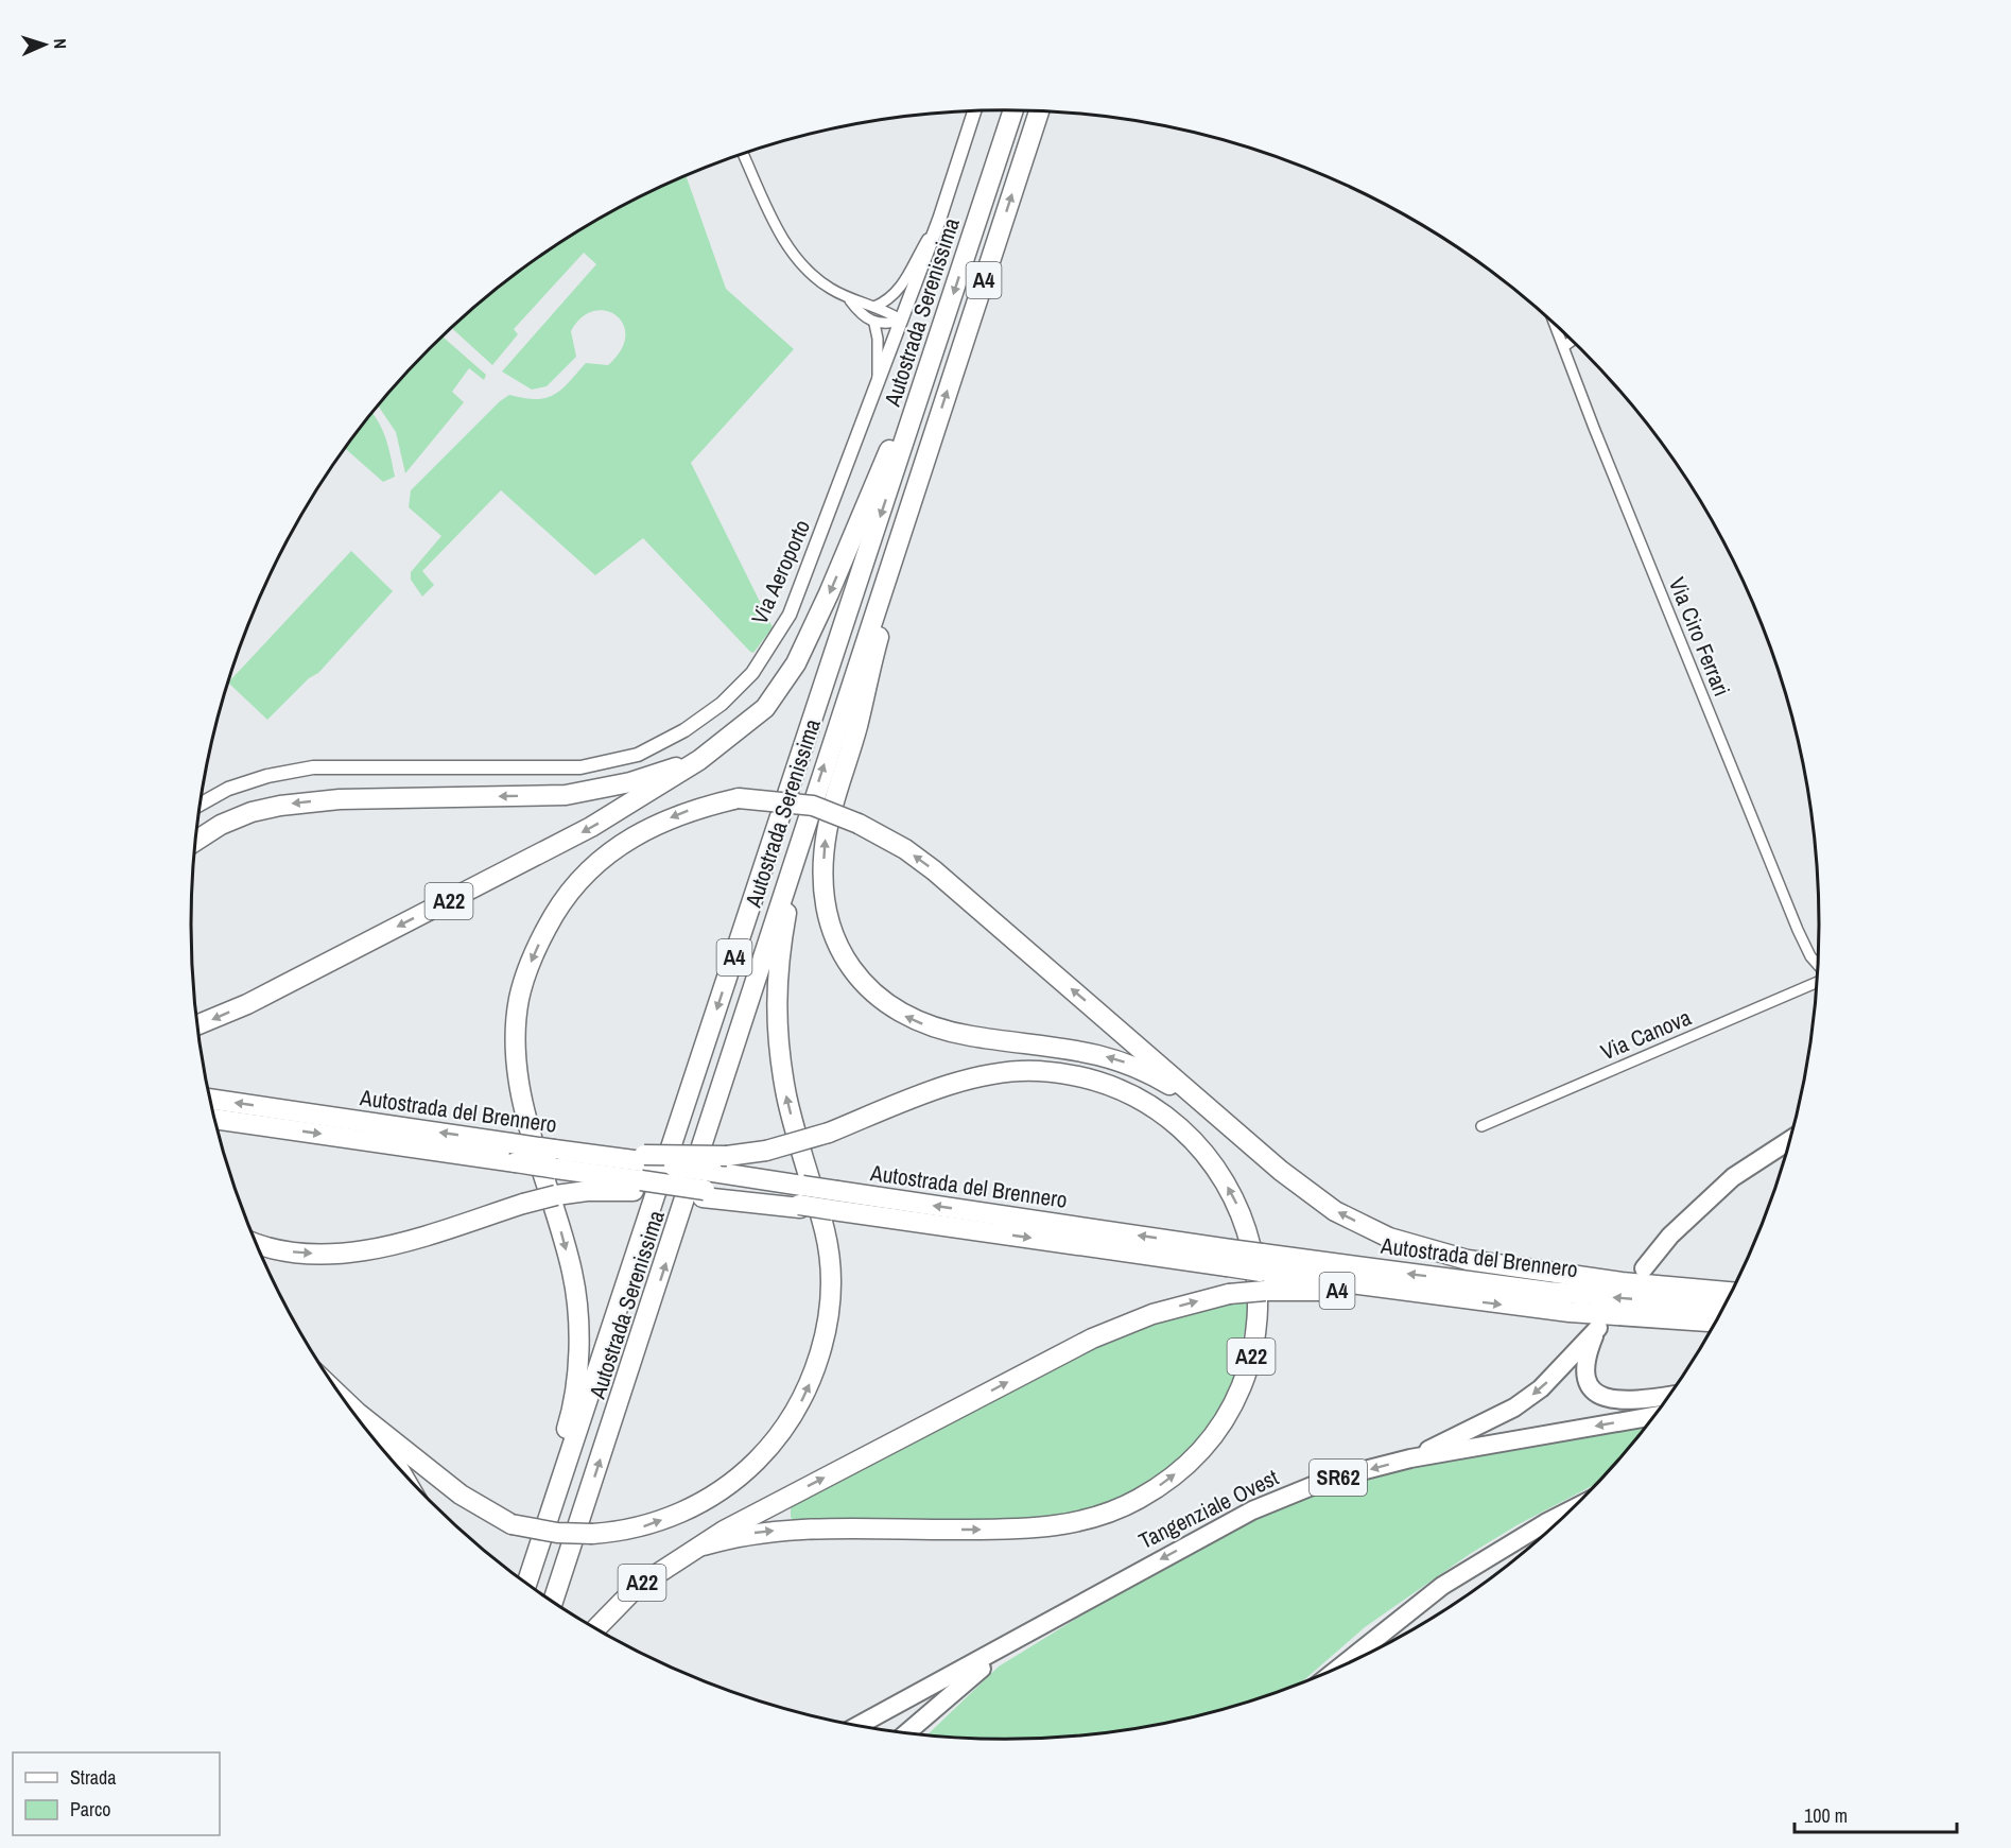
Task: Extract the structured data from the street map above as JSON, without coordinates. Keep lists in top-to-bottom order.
{
  "streets": {
    "highway": [
      "A4",
      "Autostrada Serenissima",
      "A22",
      "Autostrada del Brennero",
      "SR62",
      "Tangenziale Ovest"
    ],
    "street": ["Via Aeroporto", "Via Ciro Ferrari", "Via Canova"]
  },
  "crossings": [
    ["A4", "Autostrada Serenissima"],
    ["A4", "A22"],
    ["A4", "Autostrada del Brennero"],
    ["A22", "Autostrada del Brennero"],
    ["SR62", "Tangenziale Ovest"]
  ],
  "legend": ["Strada", "Parco"],
  "scale_bar": "100 m",
  "north": "right"
}
